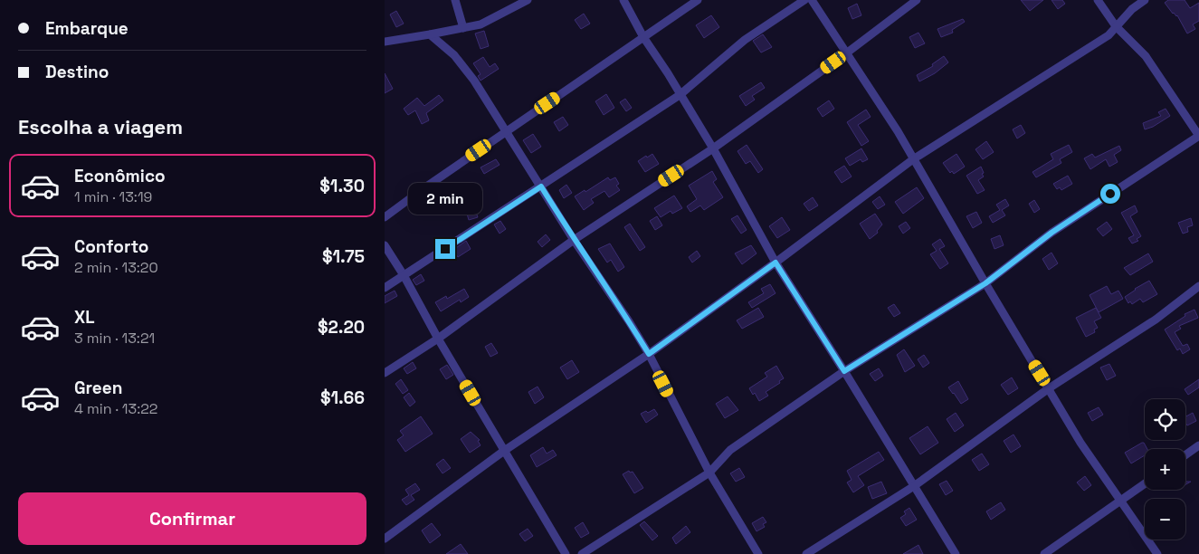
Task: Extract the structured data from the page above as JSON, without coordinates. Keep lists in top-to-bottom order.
{
  "page": {
    "banner": ["Embarque", "Destino"],
    "heading": "Escolha a viagem",
    "list": [
      {
        "name": "Econômico",
        "note": "1 min · 13:19",
        "value": "$1.30"
      },
      {
        "name": "Conforto",
        "note": "2 min · 13:20",
        "value": "$1.75"
      },
      {
        "name": "XL",
        "note": "3 min · 13:21",
        "value": "$2.20"
      },
      {
        "name": "Green",
        "note": "4 min · 13:22",
        "value": "$1.66"
      }
    ],
    "bubble": "2 min",
    "map_buttons": ["+", "−"],
    "buttons": "Confirmar"
  }
}
